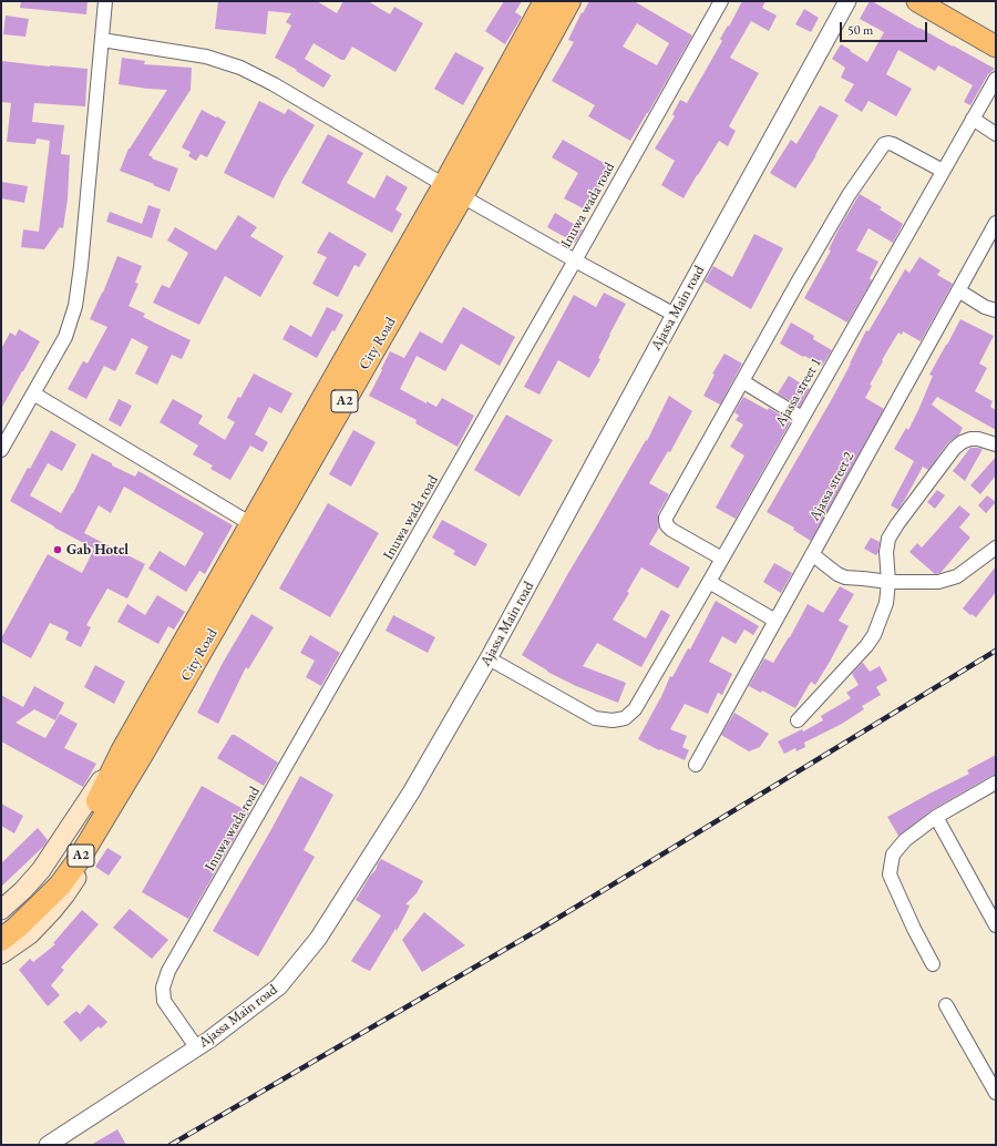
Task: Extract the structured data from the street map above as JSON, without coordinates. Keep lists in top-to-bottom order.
{
  "streets": {
    "highway": ["City Road", "A2"],
    "street": [
      "Inuwa wada road",
      "Ajassa Main road",
      "Ajassa street 1",
      "Ajassa street 2"
    ]
  },
  "crossings": [
    ["Inuwa wada road", "Ajassa Main road"],
    ["Ajassa Main road", "Ajassa street 1"],
    ["City Road", "A2"]
  ],
  "places": ["Gab Hotel"],
  "scale_bar": "50 m"
}
